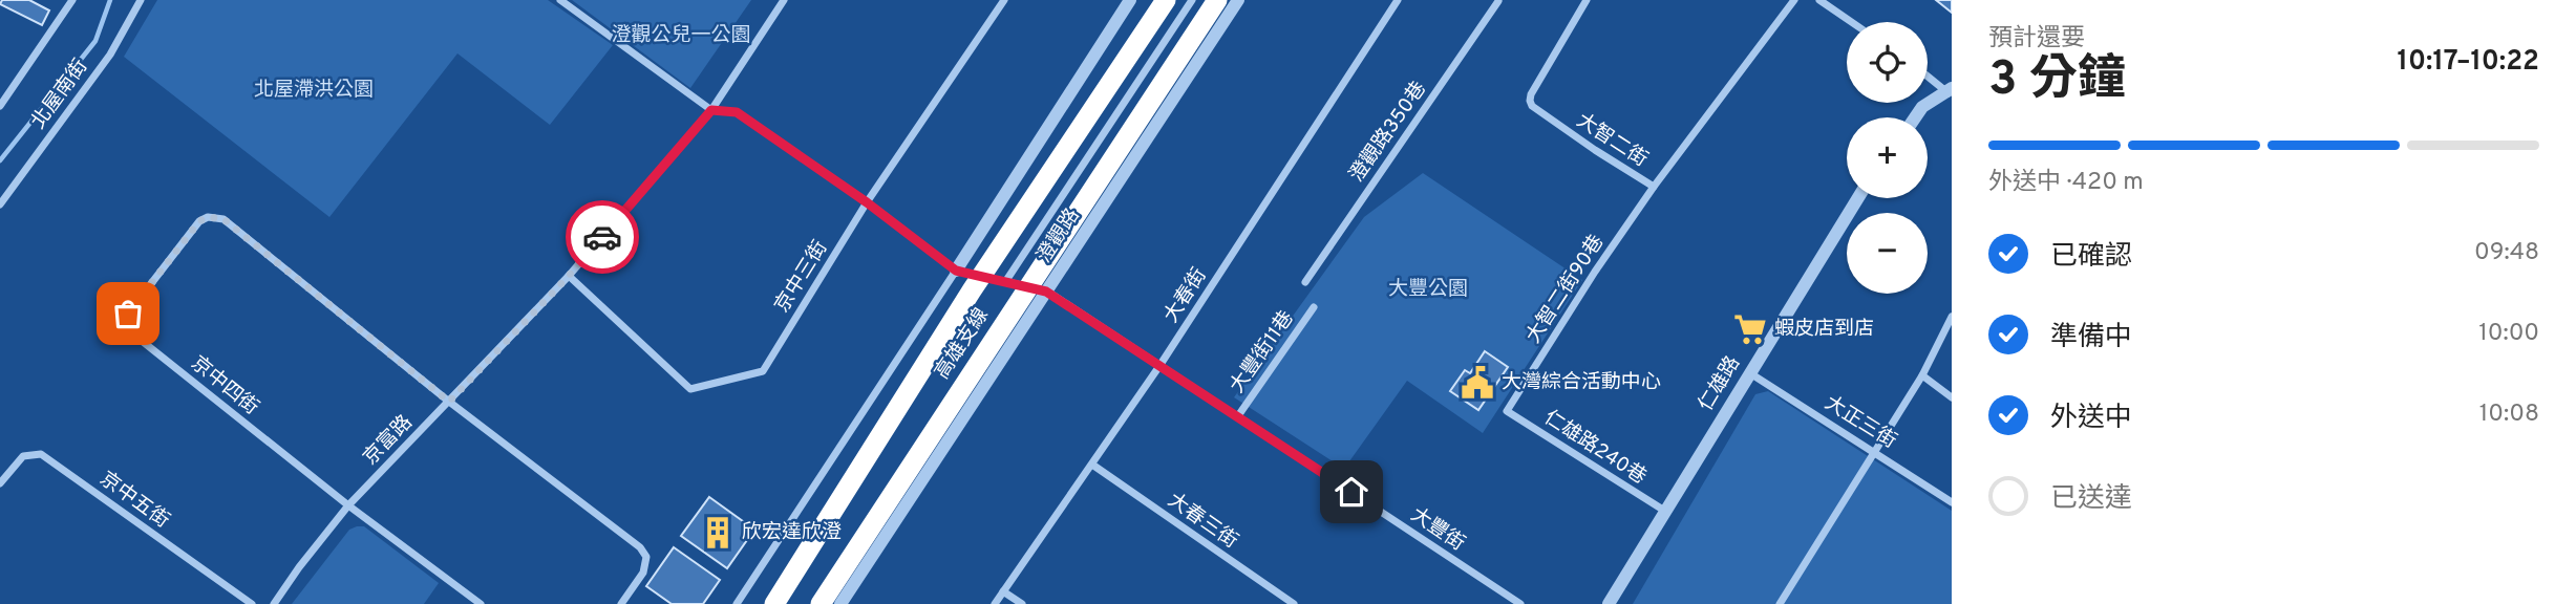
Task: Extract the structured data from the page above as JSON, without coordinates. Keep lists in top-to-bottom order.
{
  "streets": {
    "highway": ["高雄支線"],
    "street": [
      "北屋南街",
      "澄觀路350巷",
      "大智二街",
      "澄觀路",
      "京中三街",
      "大智二街90巷",
      "大春街",
      "大豐街11巷",
      "仁雄路",
      "京中四街",
      "大正三街",
      "京富路",
      "仁雄路240巷",
      "京中五街",
      "大春三街",
      "大豐街"
    ]
  },
  "crossings": [
    ["大智二街", "大智二街90巷"],
    ["澄觀路", "大豐街"],
    ["京中三街", "京富路"],
    ["大智二街90巷", "仁雄路240巷"],
    ["大春街", "大春三街"],
    ["大春街", "大豐街"],
    ["大豐街11巷", "大豐街"],
    ["仁雄路", "大正三街"],
    ["仁雄路", "仁雄路240巷"],
    ["京中四街", "京富路"]
  ],
  "parks": ["澄觀公兒一公園", "北屋滯洪公園", "大豐公園"],
  "places": {
    "supermarket": ["蝦皮店到店"],
    "public building": ["大灣綜合活動中心"],
    "building": ["欣宏達欣澄"]
  },
  "page": {
    "heading": ["3 分鐘", "預計還要", "10:17–10:22"],
    "map_buttons": ["+", "−"],
    "bar": "外送中 · 420 m",
    "list": [
      ["已確認", "09:48"],
      ["準備中", "10:00"],
      ["外送中", "10:08"],
      "已送達"
    ]
  }
}
